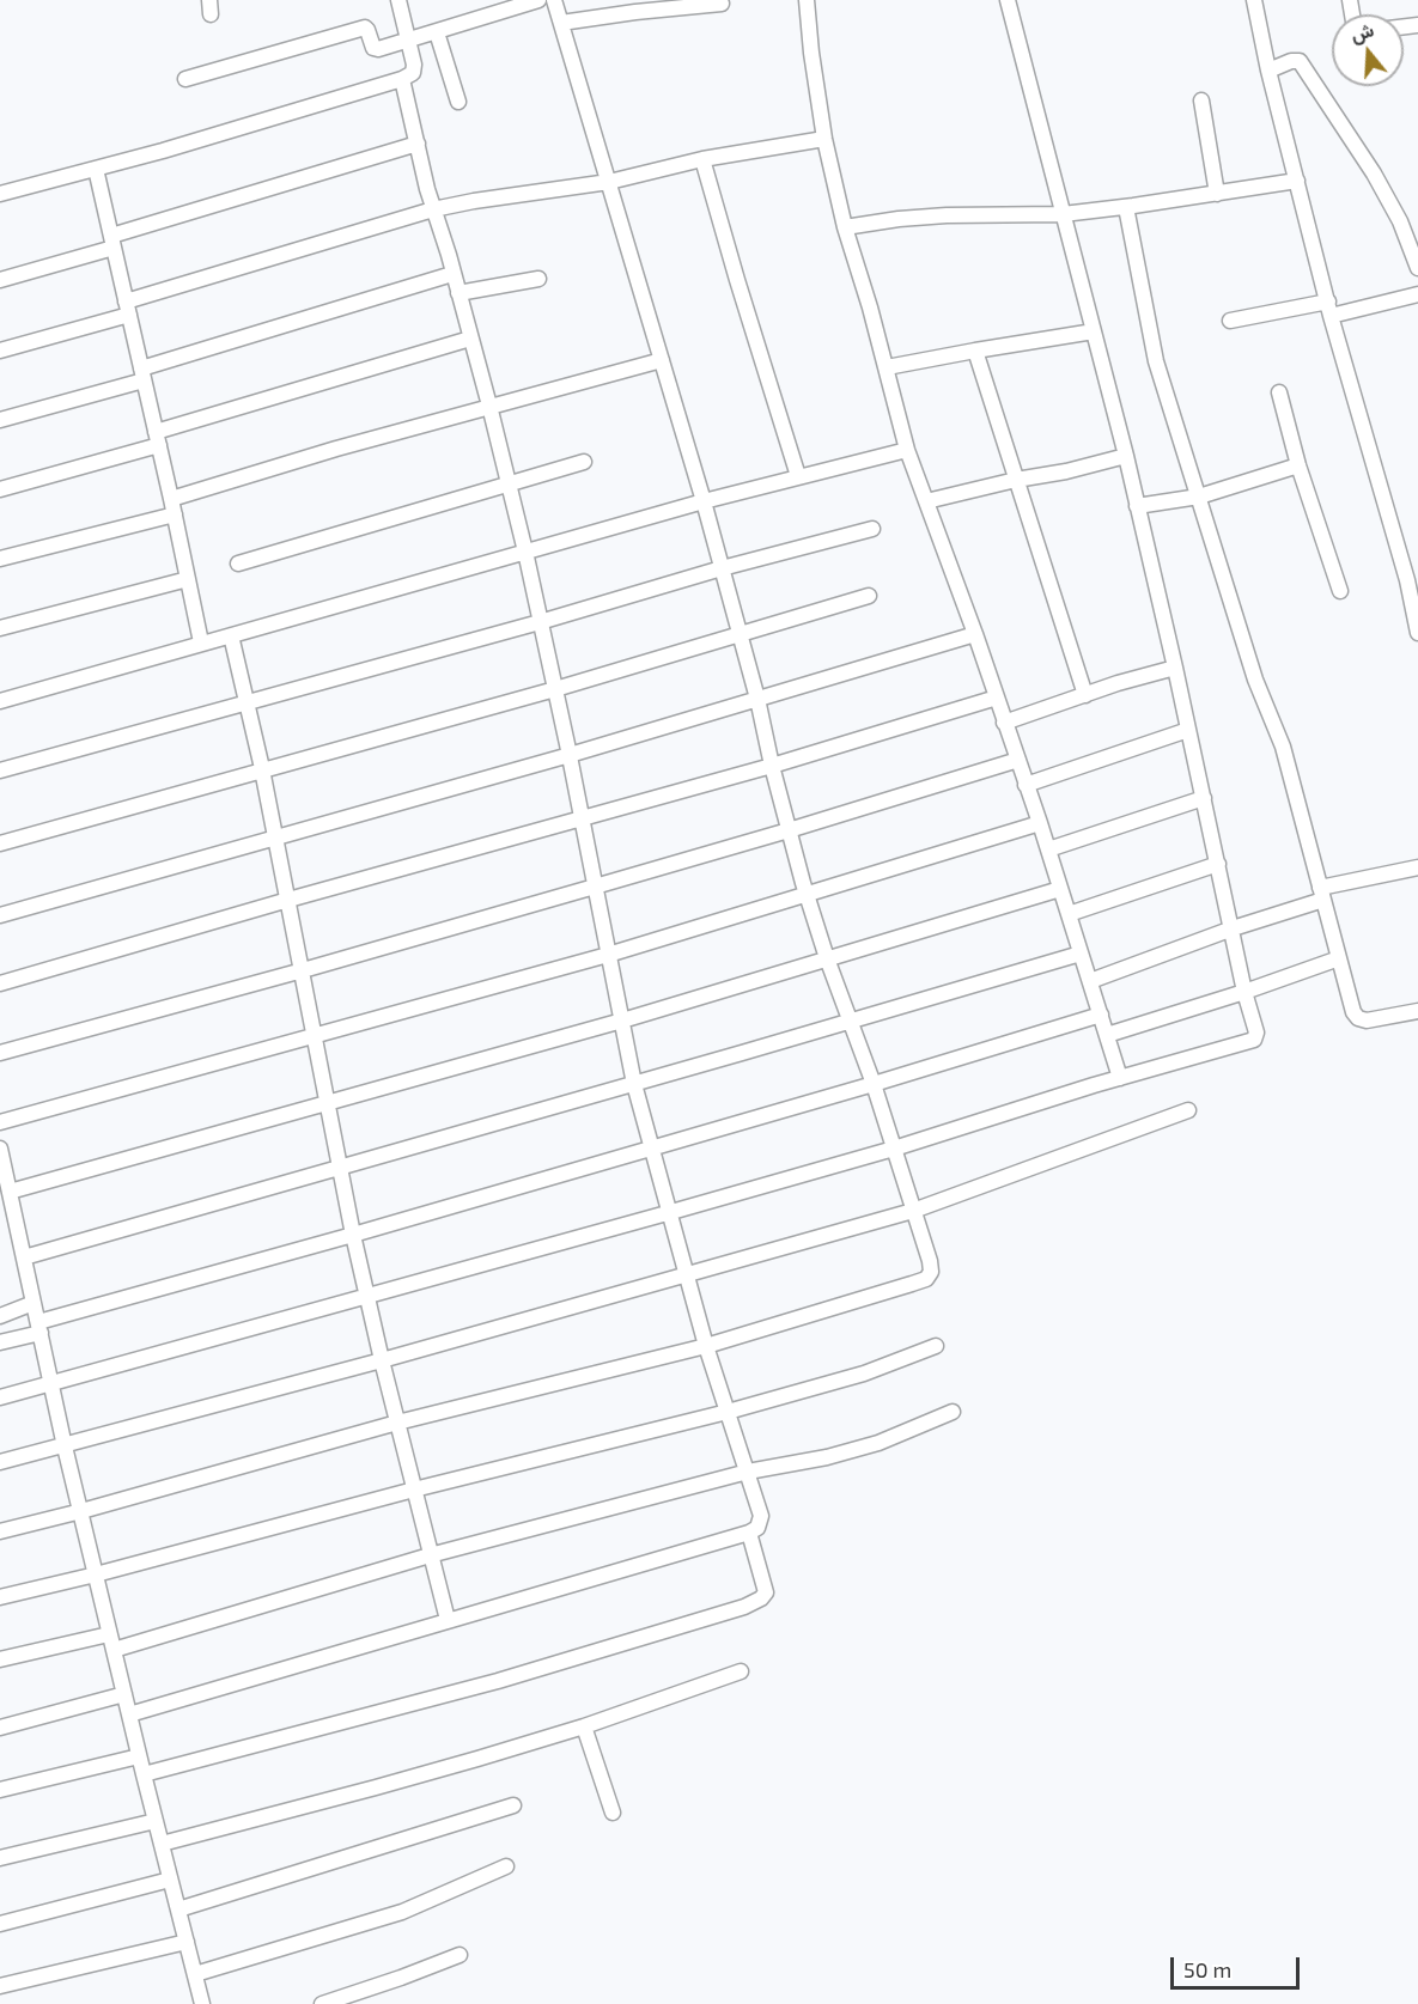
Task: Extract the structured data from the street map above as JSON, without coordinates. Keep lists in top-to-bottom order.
{
  "scale_bar": "50 m",
  "north": "top"
}
